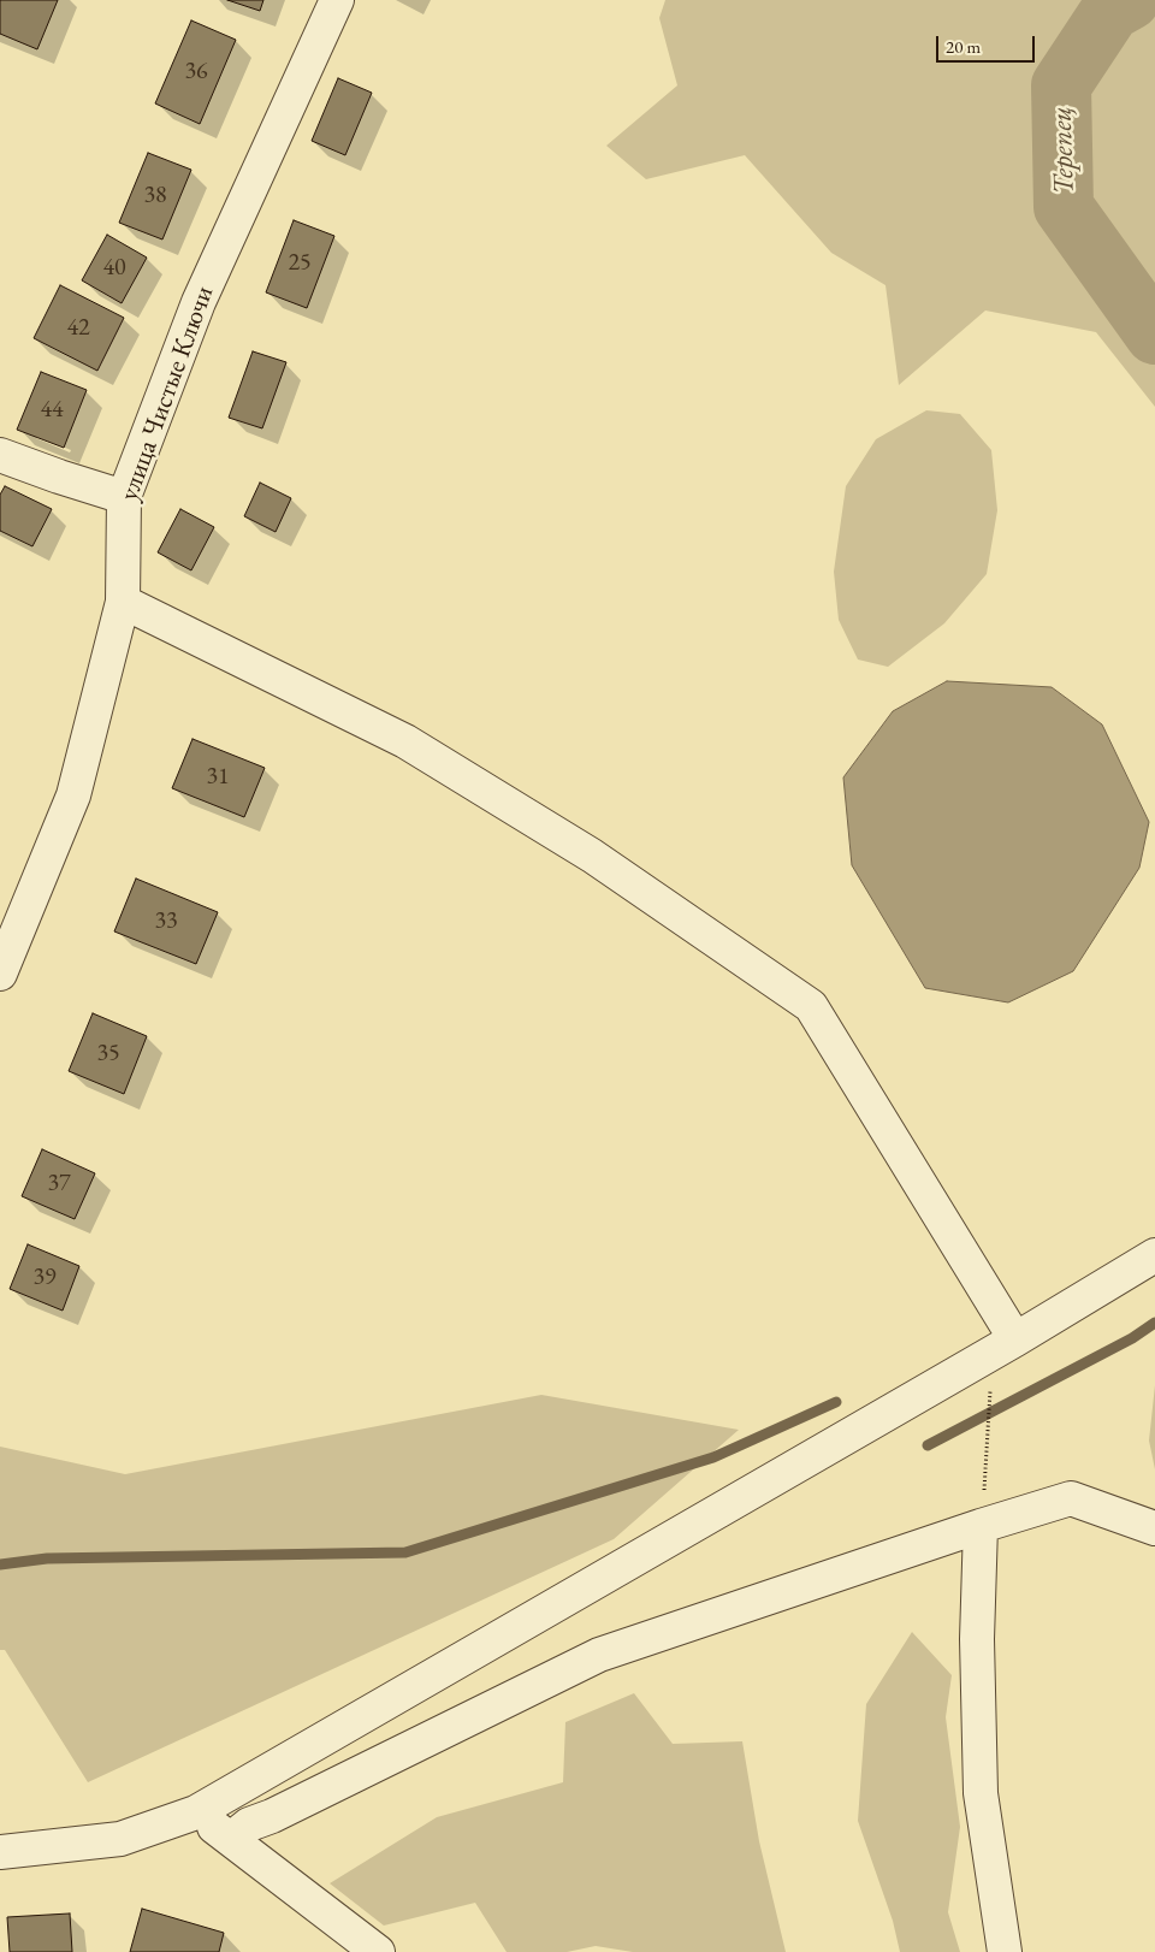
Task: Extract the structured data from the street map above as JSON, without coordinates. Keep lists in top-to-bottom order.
{
  "streets": {
    "street": ["улица Чистые Ключи"]
  },
  "water": ["Терепец"],
  "house_numbers": [
    "36",
    "38",
    "25",
    "40",
    "42",
    "44",
    "31",
    "33",
    "35",
    "37",
    "39"
  ],
  "scale_bar": "20 m"
}
